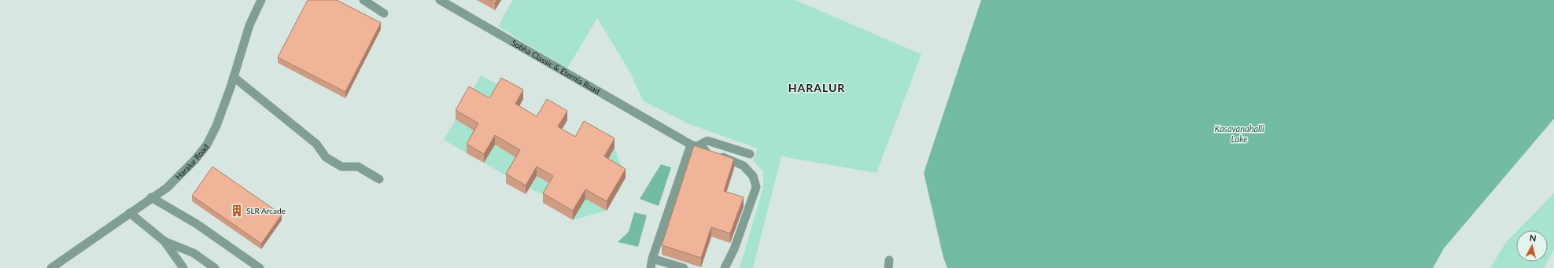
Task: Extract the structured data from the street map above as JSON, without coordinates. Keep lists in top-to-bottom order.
{
  "streets": {
    "street": ["Sobha Classic & Eternia Road", "Haralur Road"]
  },
  "districts": ["HARALUR"],
  "water": ["Kasavanahalli Lake"],
  "places": {
    "building": ["SLR Arcade"]
  },
  "north": "top"
}
